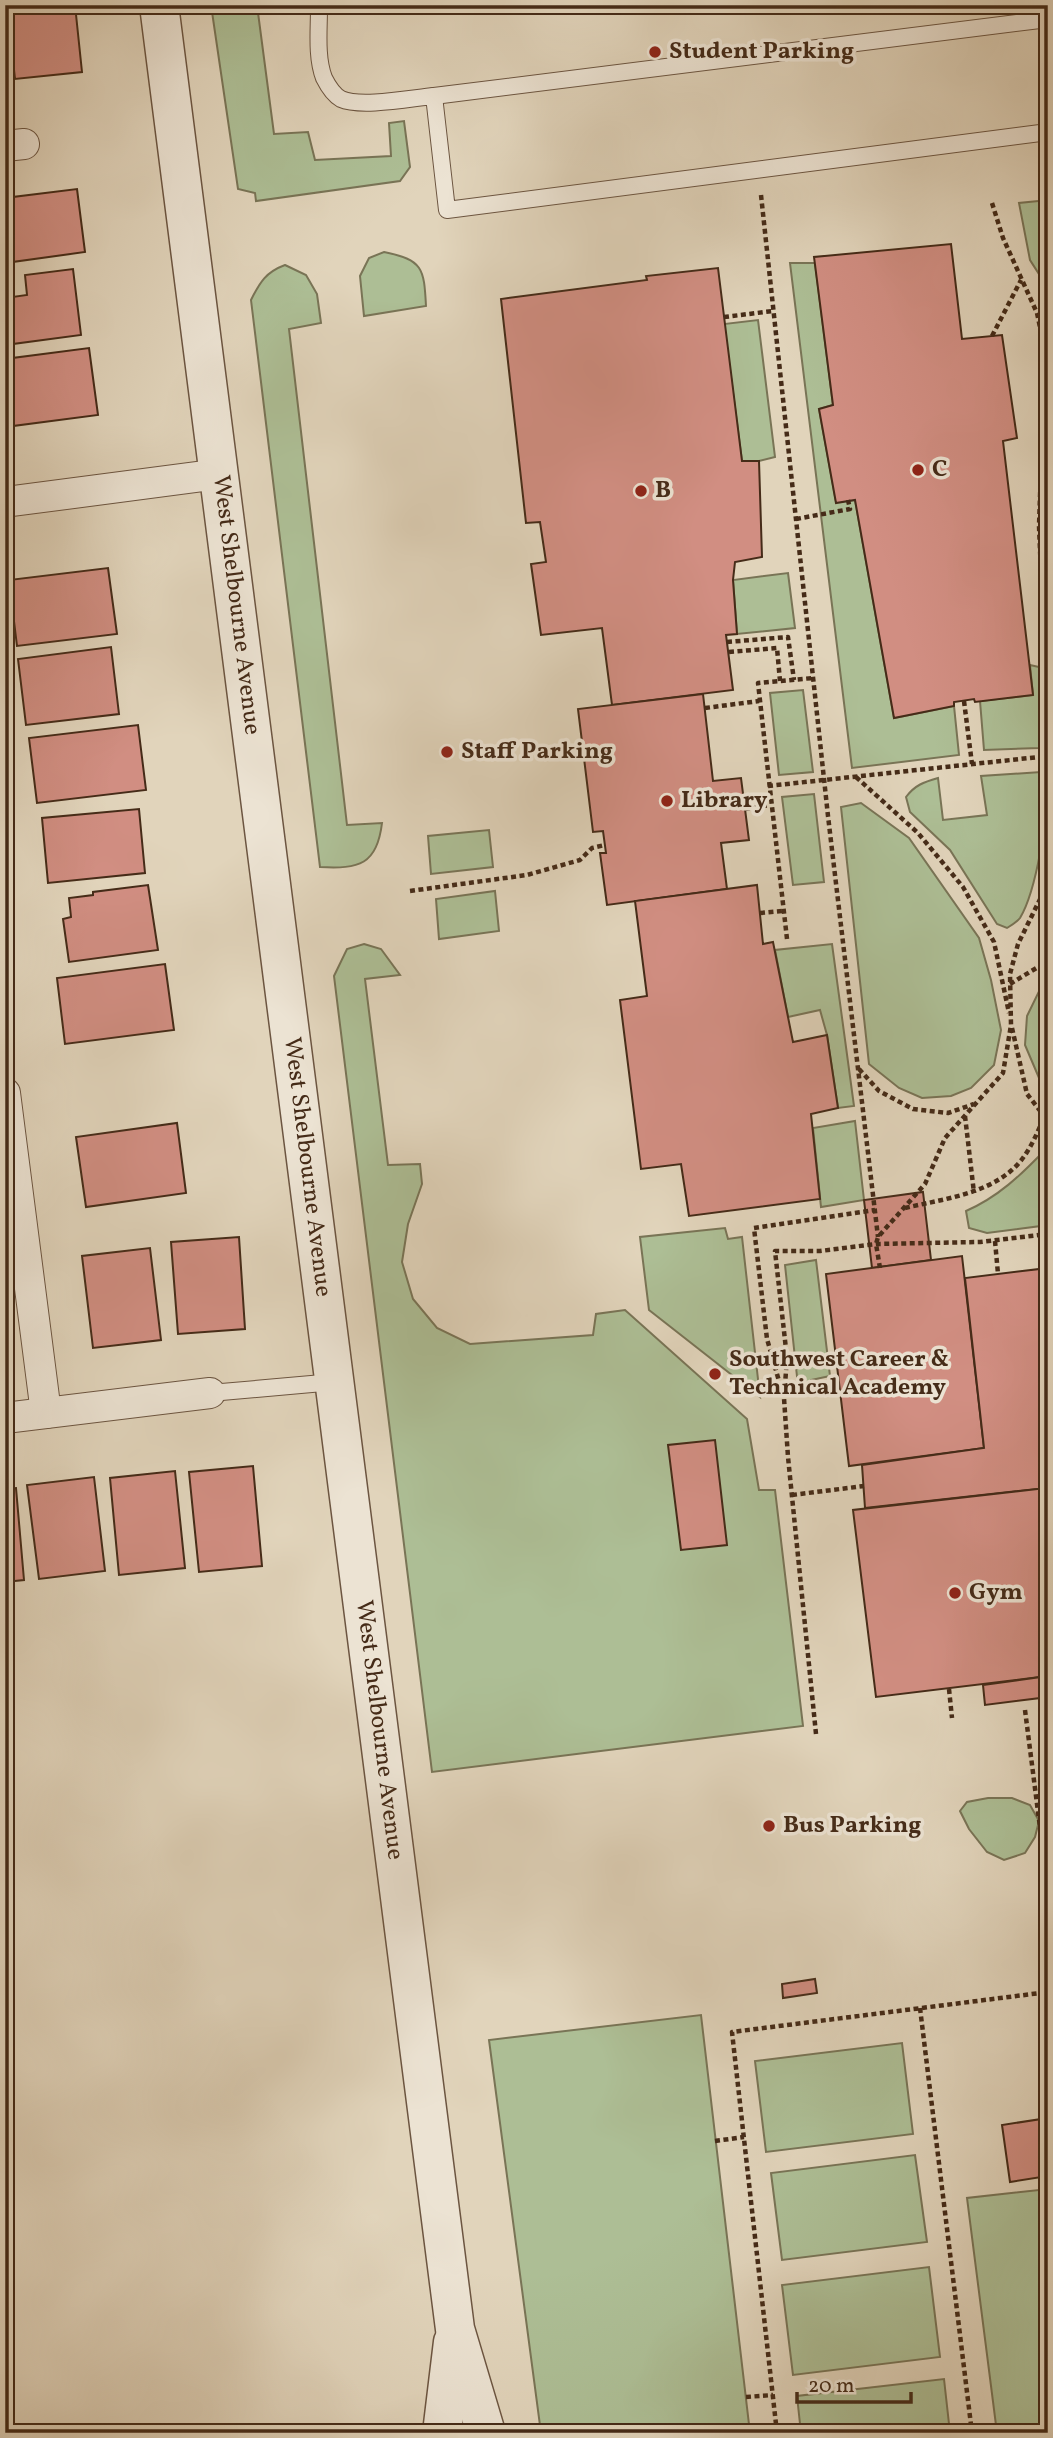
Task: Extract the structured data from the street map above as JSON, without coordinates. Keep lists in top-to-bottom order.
{
  "streets": {
    "street": ["West Shelbourne Avenue"]
  },
  "places": [
    "Student Parking",
    "C",
    "B",
    "Staff Parking",
    "Library",
    "Southwest Career & Technical Academy",
    "Gym",
    "Bus Parking"
  ],
  "scale_bar": "20 m"
}
